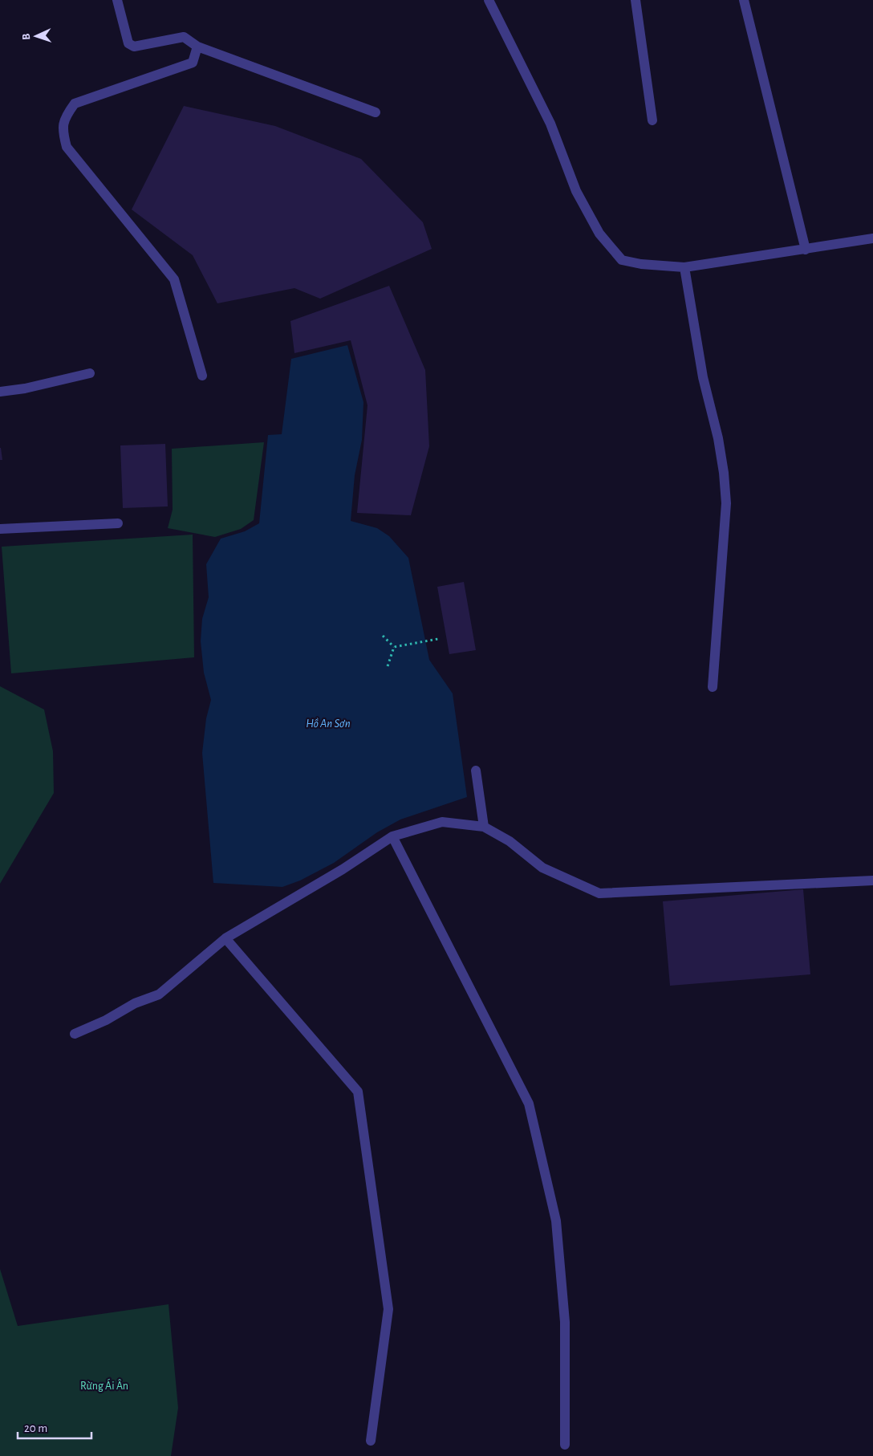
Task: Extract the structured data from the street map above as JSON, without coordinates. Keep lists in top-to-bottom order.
{
  "water": ["Hồ An Sơn"],
  "parks": ["Rừng Ái Ân"],
  "scale_bar": "20 m",
  "north": "left"
}
